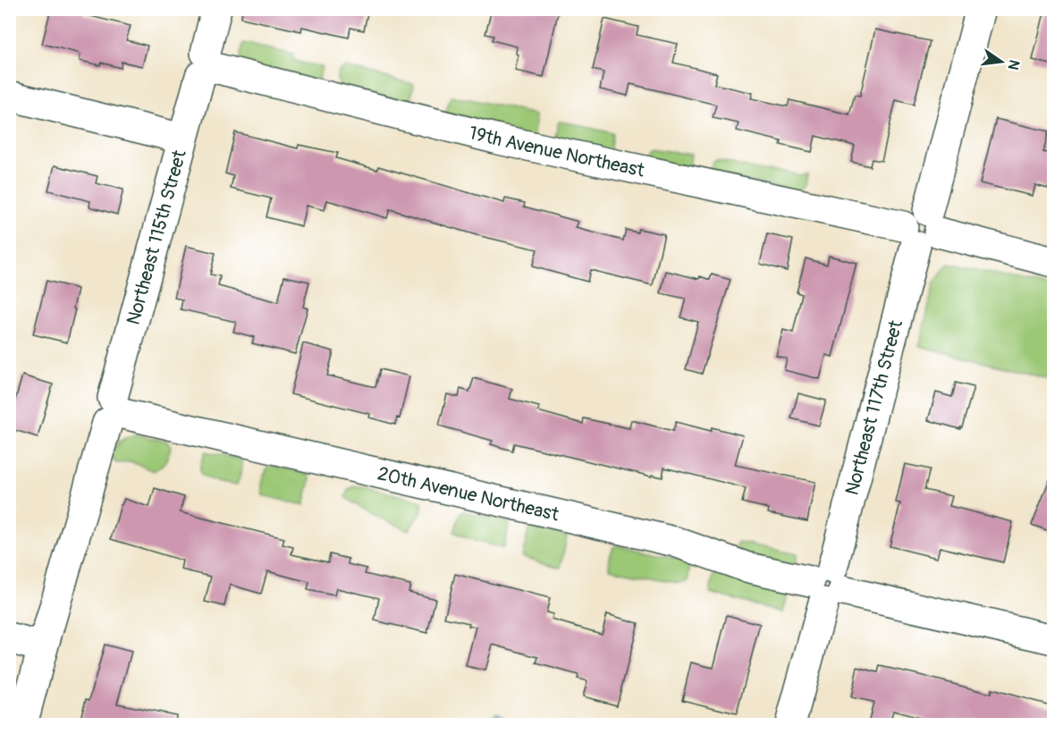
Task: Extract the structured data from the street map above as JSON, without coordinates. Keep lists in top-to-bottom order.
{
  "streets": {
    "street": [
      "19th Avenue Northeast",
      "Northeast 115th Street",
      "Northeast 117th Street",
      "20th Avenue Northeast"
    ]
  },
  "crossings": [
    ["19th Avenue Northeast", "Northeast 115th Street"],
    ["19th Avenue Northeast", "Northeast 117th Street"],
    ["Northeast 115th Street", "20th Avenue Northeast"],
    ["Northeast 117th Street", "20th Avenue Northeast"]
  ],
  "north": "right"
}
